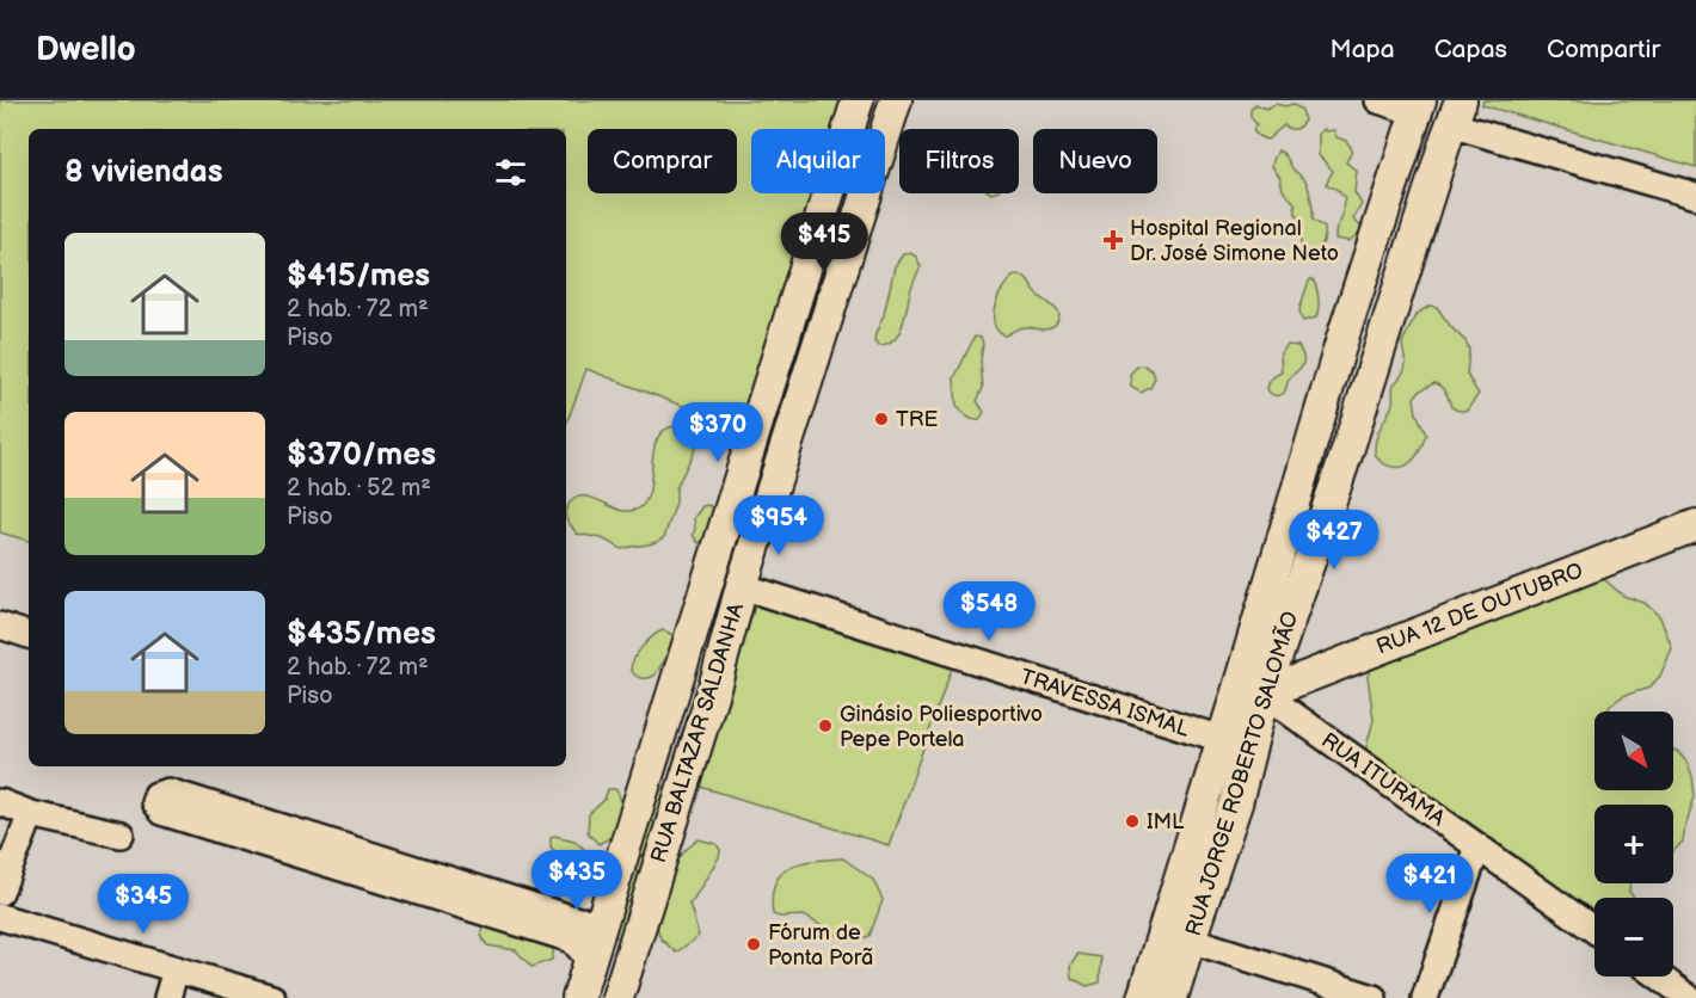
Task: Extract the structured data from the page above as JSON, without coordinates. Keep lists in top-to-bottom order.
{
  "streets": {
    "main road": ["RUA 12 DE OUTUBRO", "RUA BALTAZAR SALDANHA", "RUA JORGE ROBERTO SALOMÃO"],
    "street": ["TRAVESSA ISMAL", "RUA ITURAMA"]
  },
  "crossings": [
    ["RUA 12 DE OUTUBRO", "RUA JORGE ROBERTO SALOMÃO"],
    ["RUA 12 DE OUTUBRO", "RUA ITURAMA"],
    ["TRAVESSA ISMAL", "RUA BALTAZAR SALDANHA"],
    ["TRAVESSA ISMAL", "RUA JORGE ROBERTO SALOMÃO"],
    ["RUA JORGE ROBERTO SALOMÃO", "RUA ITURAMA"]
  ],
  "places": {
    "health": ["Hospital Regional Dr. José Simone Neto"],
    "other": [
      "TRE",
      "Ginásio Poliesportivo Pepe Portela",
      "IML",
      "Fórum de Ponta Porã"
    ]
  },
  "north": "bottom right",
  "page": {
    "header": "Dwello",
    "nav": ["Mapa", "Capas", "Compartir"],
    "chip": [
      "Comprar",
      "Alquilar",
      "Filtros",
      "Nuevo"
    ],
    "heading": "8 viviendas",
    "price": [
      "$415",
      "$370",
      "$954",
      "$427",
      "$548",
      "$435",
      "$421",
      "$345"
    ],
    "list": [
      {
        "name": "$415/mes",
        "note": "2 hab. · 72 m² · Piso"
      },
      {
        "name": "$370/mes",
        "note": "2 hab. · 52 m² · Piso"
      },
      {
        "name": "$435/mes",
        "note": "2 hab. · 72 m² · Piso"
      }
    ],
    "map_buttons": ["+", "−"]
  }
}
